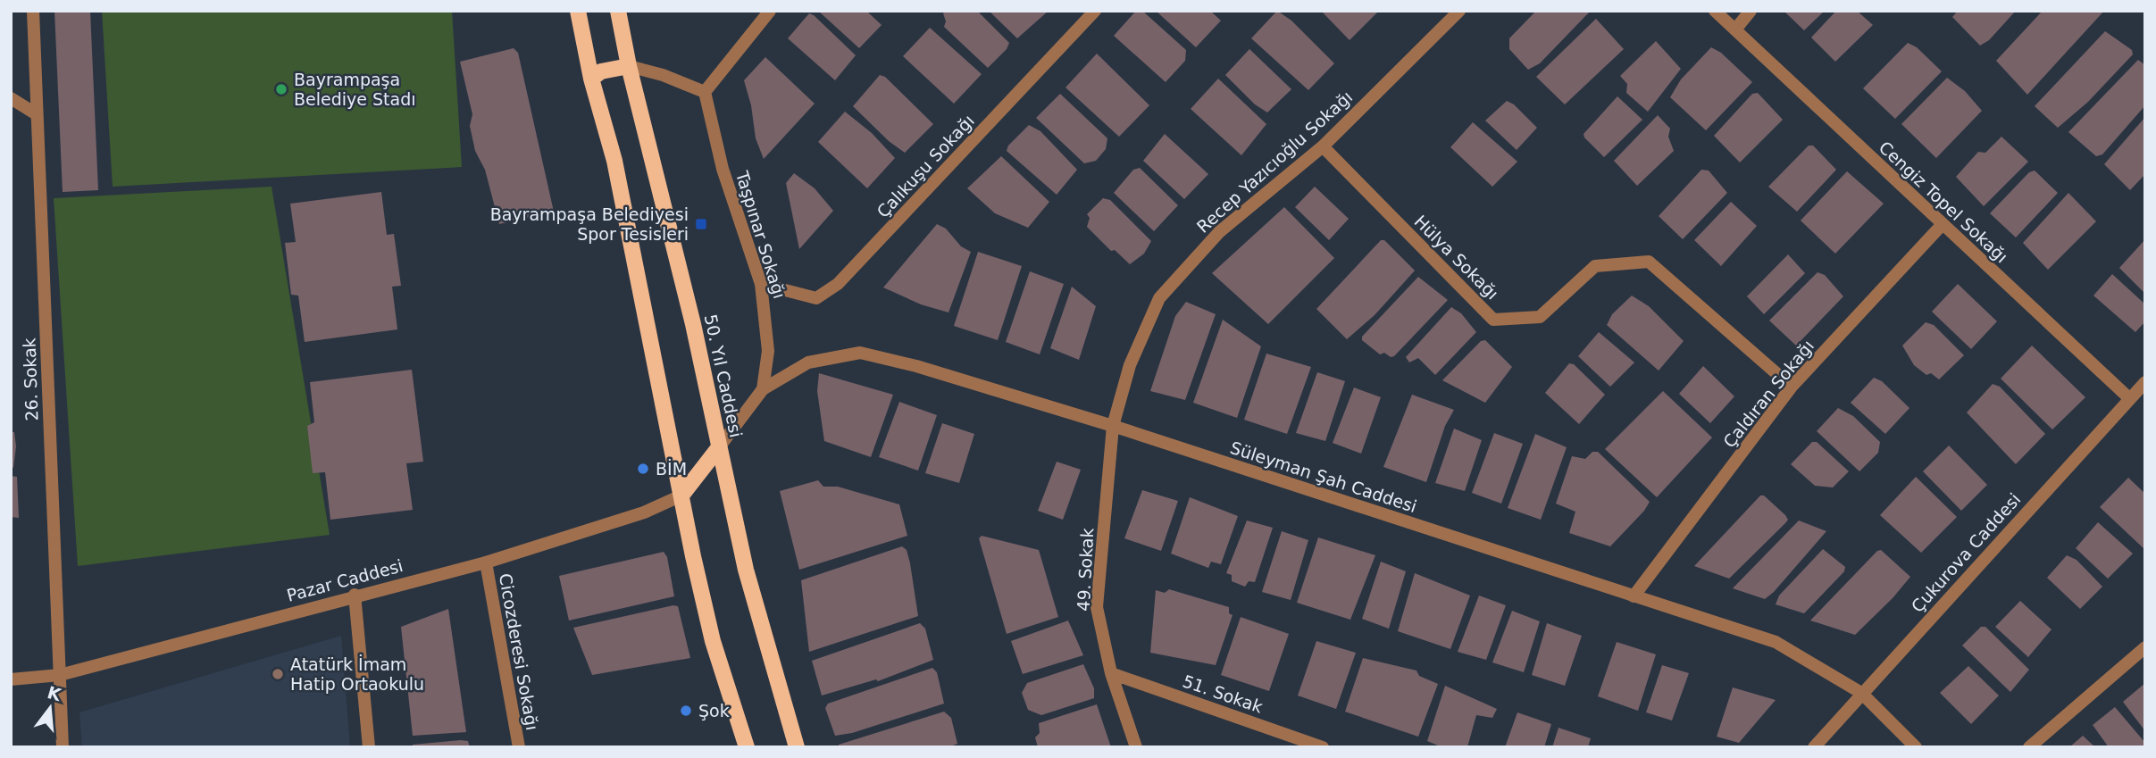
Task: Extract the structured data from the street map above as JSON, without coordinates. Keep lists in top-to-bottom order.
{
  "streets": {
    "main road": ["50. Yıl Caddesi"],
    "street": [
      "Recep Yazıcıoğlu Sokağı",
      "Çalıkuşu Sokağı",
      "Cengiz Topel Sokağı",
      "Taşpınar Sokağı",
      "Hülya Sokağı",
      "26. Sokak",
      "Çaldıran Sokağı",
      "Süleyman Şah Caddesi",
      "Çukurova Caddesi",
      "49. Sokak",
      "Pazar Caddesi",
      "Cicozderesi Sokağı",
      "51. Sokak"
    ]
  },
  "crossings": [
    ["Recep Yazıcıoğlu Sokağı", "Hülya Sokağı"],
    ["Recep Yazıcıoğlu Sokağı", "Süleyman Şah Caddesi"],
    ["Recep Yazıcıoğlu Sokağı", "49. Sokak"],
    ["Çalıkuşu Sokağı", "Taşpınar Sokağı"],
    ["Cengiz Topel Sokağı", "Çaldıran Sokağı"],
    ["Cengiz Topel Sokağı", "Çukurova Caddesi"],
    ["Taşpınar Sokağı", "Süleyman Şah Caddesi"],
    ["Hülya Sokağı", "Çaldıran Sokağı"],
    ["50. Yıl Caddesi", "Süleyman Şah Caddesi"],
    ["26. Sokak", "Pazar Caddesi"],
    ["Çaldıran Sokağı", "Süleyman Şah Caddesi"],
    ["Süleyman Şah Caddesi", "Çukurova Caddesi"],
    ["Süleyman Şah Caddesi", "49. Sokak"],
    ["49. Sokak", "51. Sokak"],
    ["Pazar Caddesi", "Cicozderesi Sokağı"]
  ],
  "places": {
    "other": [
      "Bayrampaşa Belediye Stadı",
      "BİM",
      "Atatürk İmam Hatip Ortaokulu",
      "Şok"
    ],
    "transit": ["Bayrampaşa Belediyesi Spor Tesisleri"]
  },
  "north": "top"
}
